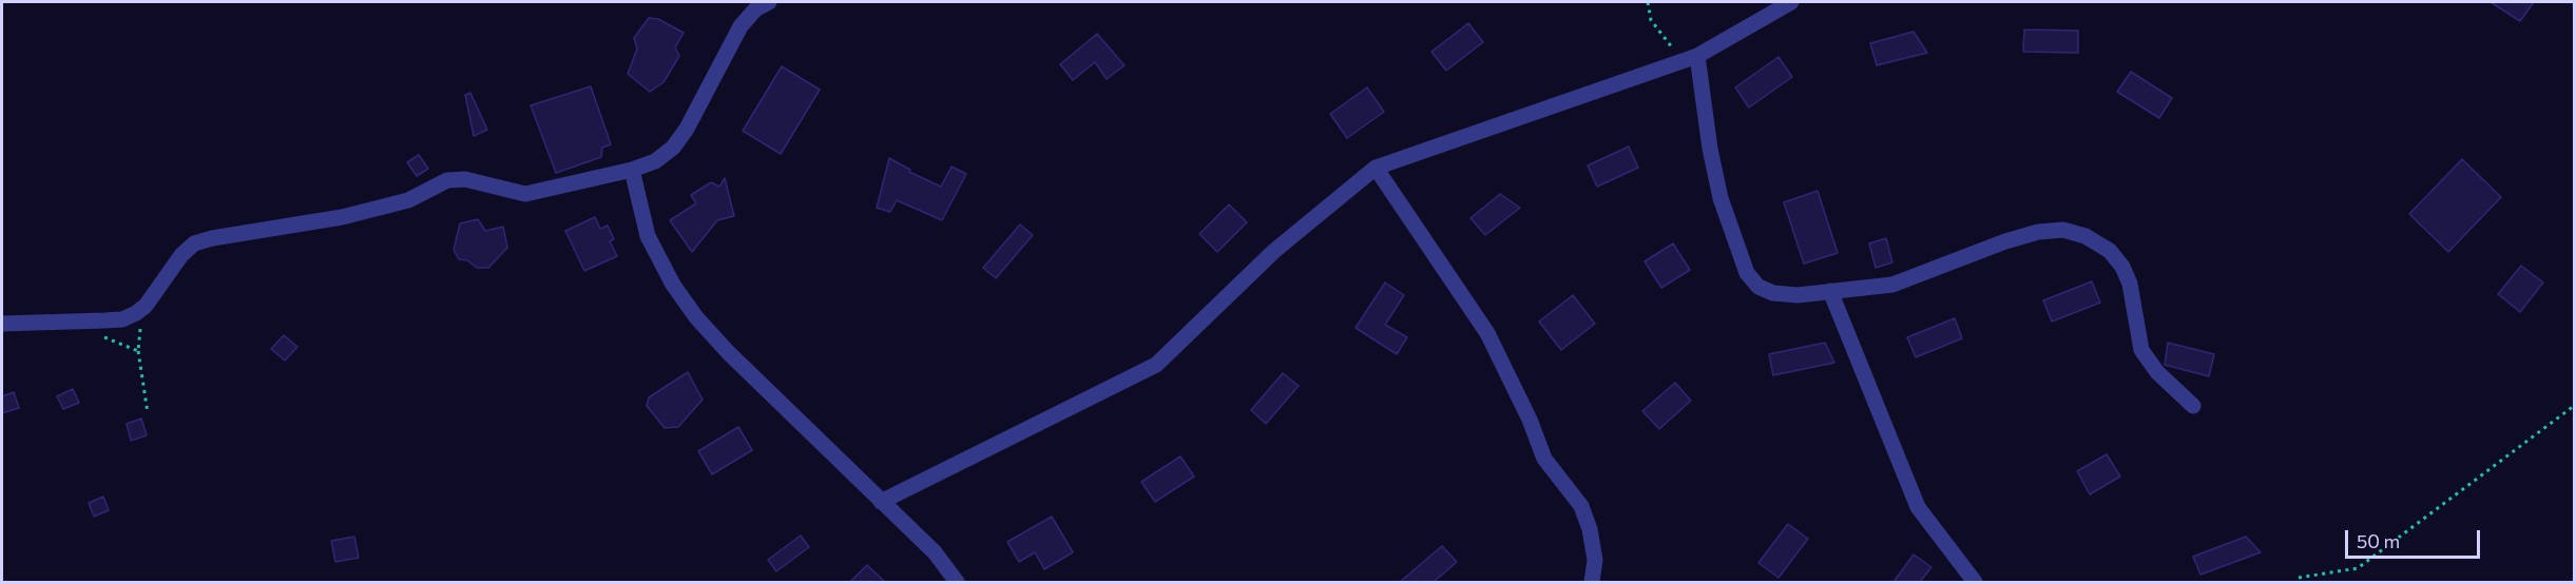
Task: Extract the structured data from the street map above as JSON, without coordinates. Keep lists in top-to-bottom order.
{
  "scale_bar": "50 m"
}
